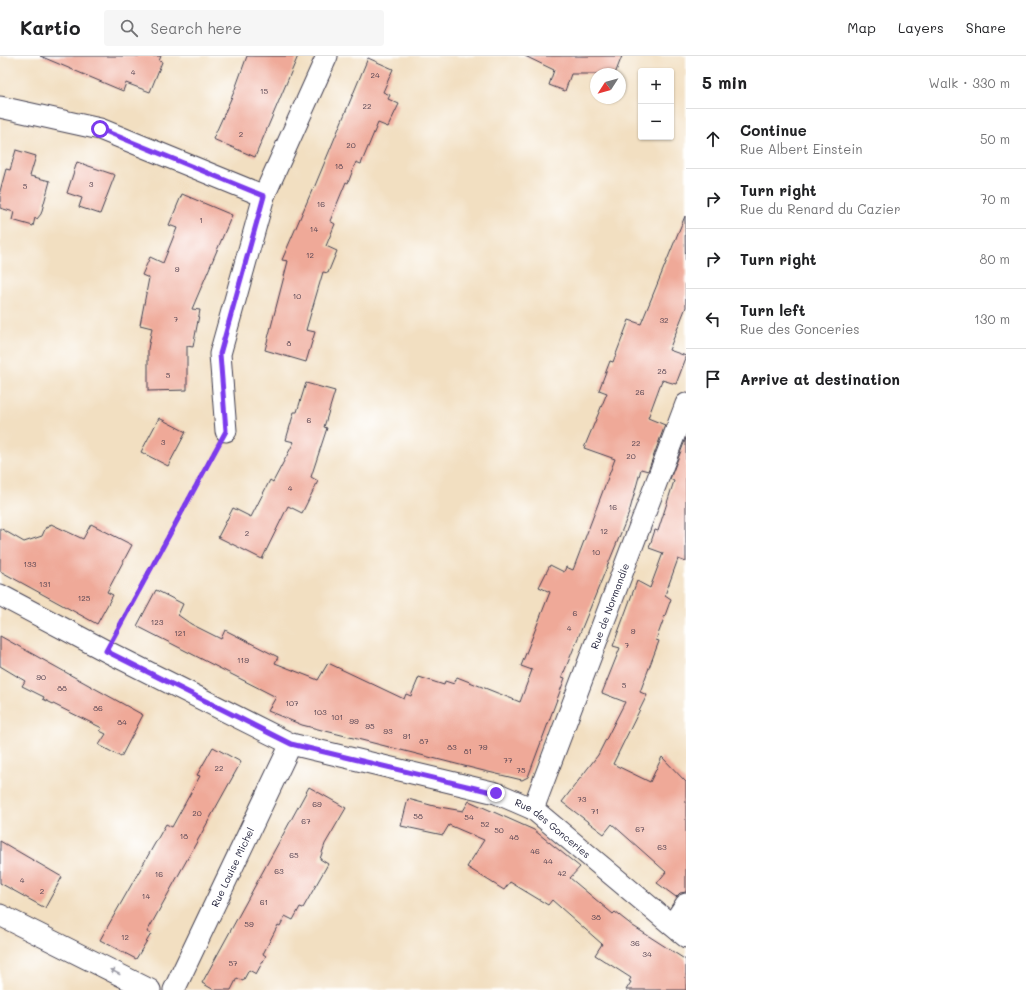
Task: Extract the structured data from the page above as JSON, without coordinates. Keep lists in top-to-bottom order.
{
  "streets": {
    "street": ["Rue de Normandie", "Rue des Gonceries", "Rue Louise Michel"]
  },
  "crossings": [
    ["Rue de Normandie", "Rue des Gonceries"],
    ["Rue des Gonceries", "Rue Louise Michel"]
  ],
  "house_numbers": [
    "4",
    "24",
    "15",
    "22",
    "2",
    "20",
    "18",
    "3",
    "5",
    "16",
    "1",
    "14",
    "12",
    "9",
    "10",
    "7",
    "32",
    "8",
    "28",
    "5",
    "26",
    "6",
    "3",
    "22",
    "20",
    "4",
    "16",
    "12",
    "2",
    "10",
    "133",
    "131",
    "125",
    "6",
    "123",
    "4",
    "9",
    "121",
    "7",
    "119",
    "90",
    "5",
    "88",
    "107",
    "86",
    "103",
    "101",
    "99",
    "84",
    "95",
    "93",
    "91",
    "87",
    "83",
    "79",
    "81",
    "77",
    "22",
    "75",
    "73",
    "69",
    "71",
    "20",
    "58",
    "54",
    "67",
    "52",
    "67",
    "50",
    "18",
    "48",
    "63",
    "46",
    "65",
    "44",
    "63",
    "42",
    "16",
    "4",
    "2",
    "14",
    "61",
    "38",
    "59",
    "12",
    "36",
    "34",
    "57"
  ],
  "north": "bottom left",
  "page": {
    "header": "Kartio",
    "search": "Search here",
    "nav": ["Map", "Layers", "Share"],
    "heading": ["5 min", "Walk · 330 m"],
    "map_buttons": ["+", "−"],
    "list": [
      ["Continue", "Rue Albert Einstein", "50 m"],
      ["Turn right", "Rue du Renard du Cazier", "70 m"],
      ["Turn right", "80 m"],
      ["Turn left", "Rue des Gonceries", "130 m"],
      "Arrive at destination"
    ]
  }
}
